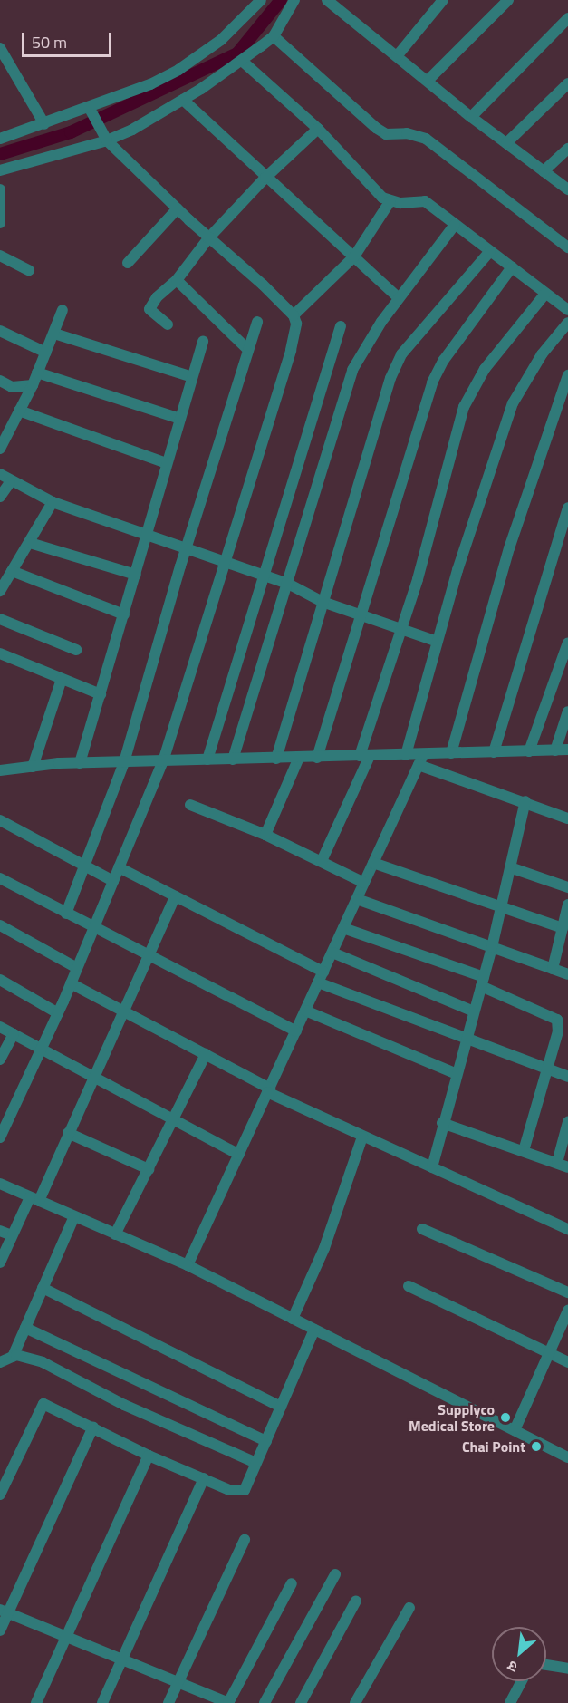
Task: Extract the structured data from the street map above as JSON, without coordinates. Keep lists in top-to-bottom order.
{
  "places": ["Supplyco Medical Store", "Chai Point"],
  "scale_bar": "50 m",
  "north": "bottom left"
}
